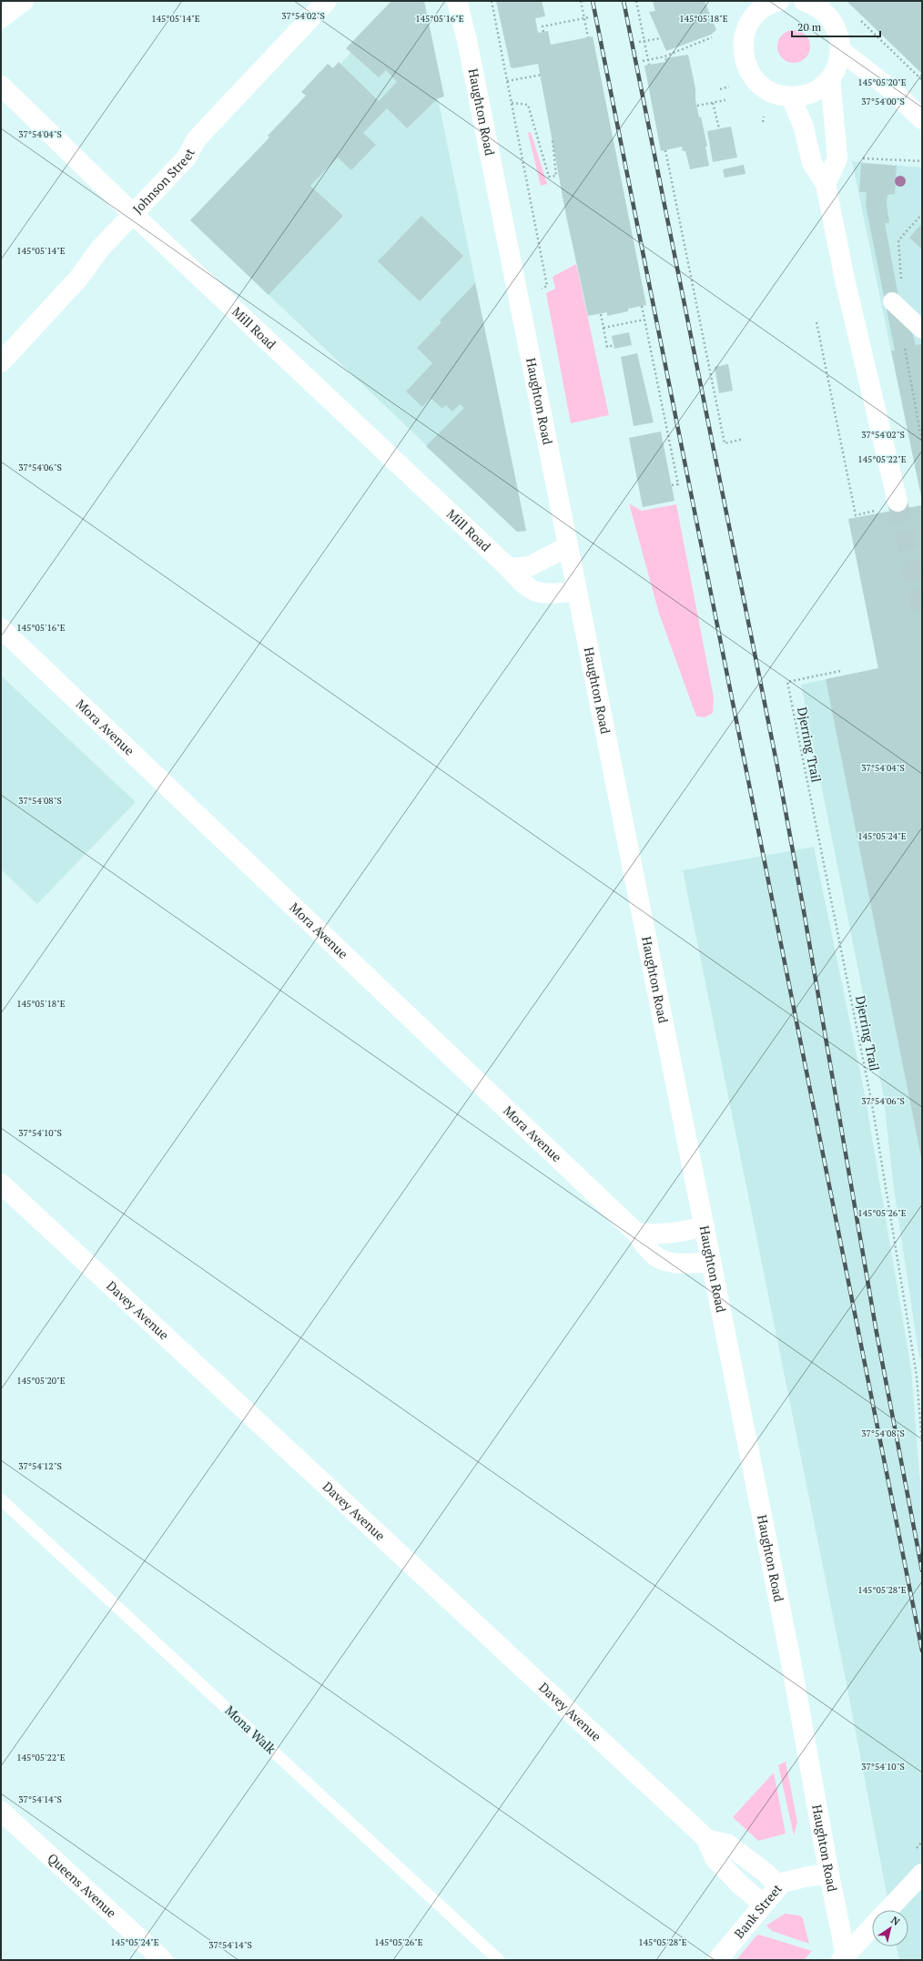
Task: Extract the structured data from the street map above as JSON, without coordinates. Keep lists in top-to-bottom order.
{
  "streets": {
    "main road": [
      "Haughton Road",
      "Johnson Street",
      "Mill Road",
      "Mora Avenue",
      "Davey Avenue",
      "Queens Avenue",
      "Bank Street"
    ],
    "lane": ["Mona Walk"],
    "path": ["Djerring Trail"]
  },
  "crossings": [
    ["Haughton Road", "Mill Road"],
    ["Haughton Road", "Mora Avenue"],
    ["Haughton Road", "Bank Street"],
    ["Johnson Street", "Mill Road"],
    ["Davey Avenue", "Bank Street"]
  ],
  "scale_bar": "20 m",
  "north": "top right",
  "coordinates": [
    "37°54'02\"S",
    "145°05'14\"E",
    "145°05'16\"E",
    "145°05'18\"E",
    "145°05'20\"E",
    "37°54'00\"S",
    "37°54'04\"S",
    "145°05'22\"E",
    "37°54'06\"S",
    "37°54'08\"S",
    "145°05'24\"E",
    "37°54'10\"S",
    "145°05'26\"E",
    "37°54'12\"S",
    "145°05'28\"E",
    "37°54'14\"S"
  ]
}
